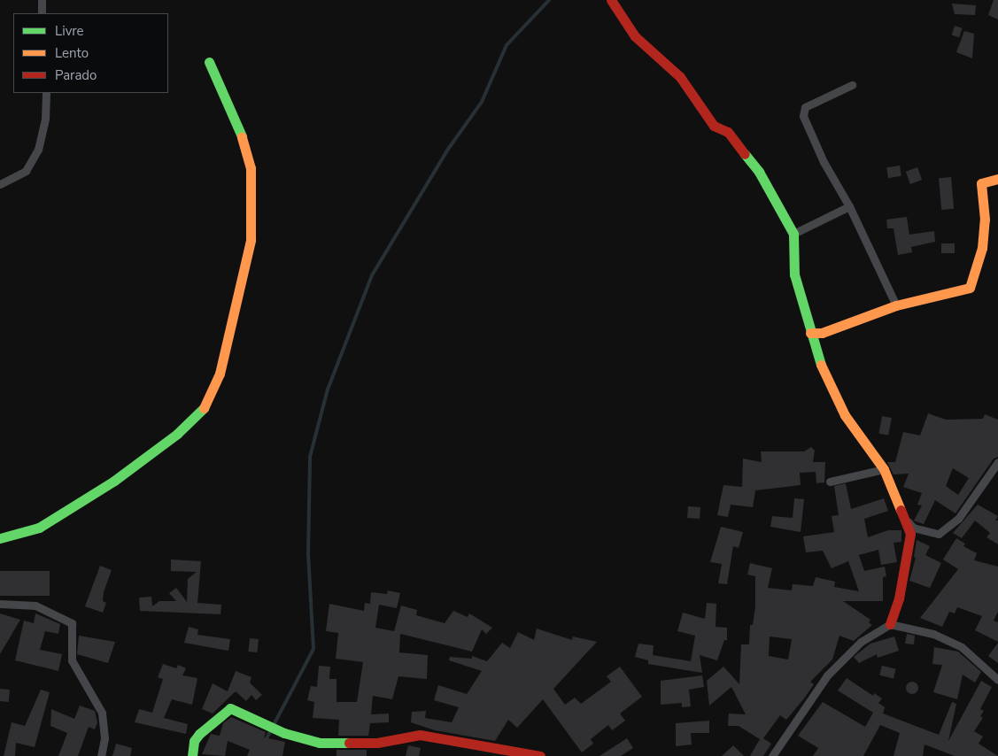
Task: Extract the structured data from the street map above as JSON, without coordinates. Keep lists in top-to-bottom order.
{
  "legend": ["Livre", "Lento", "Parado"]
}
